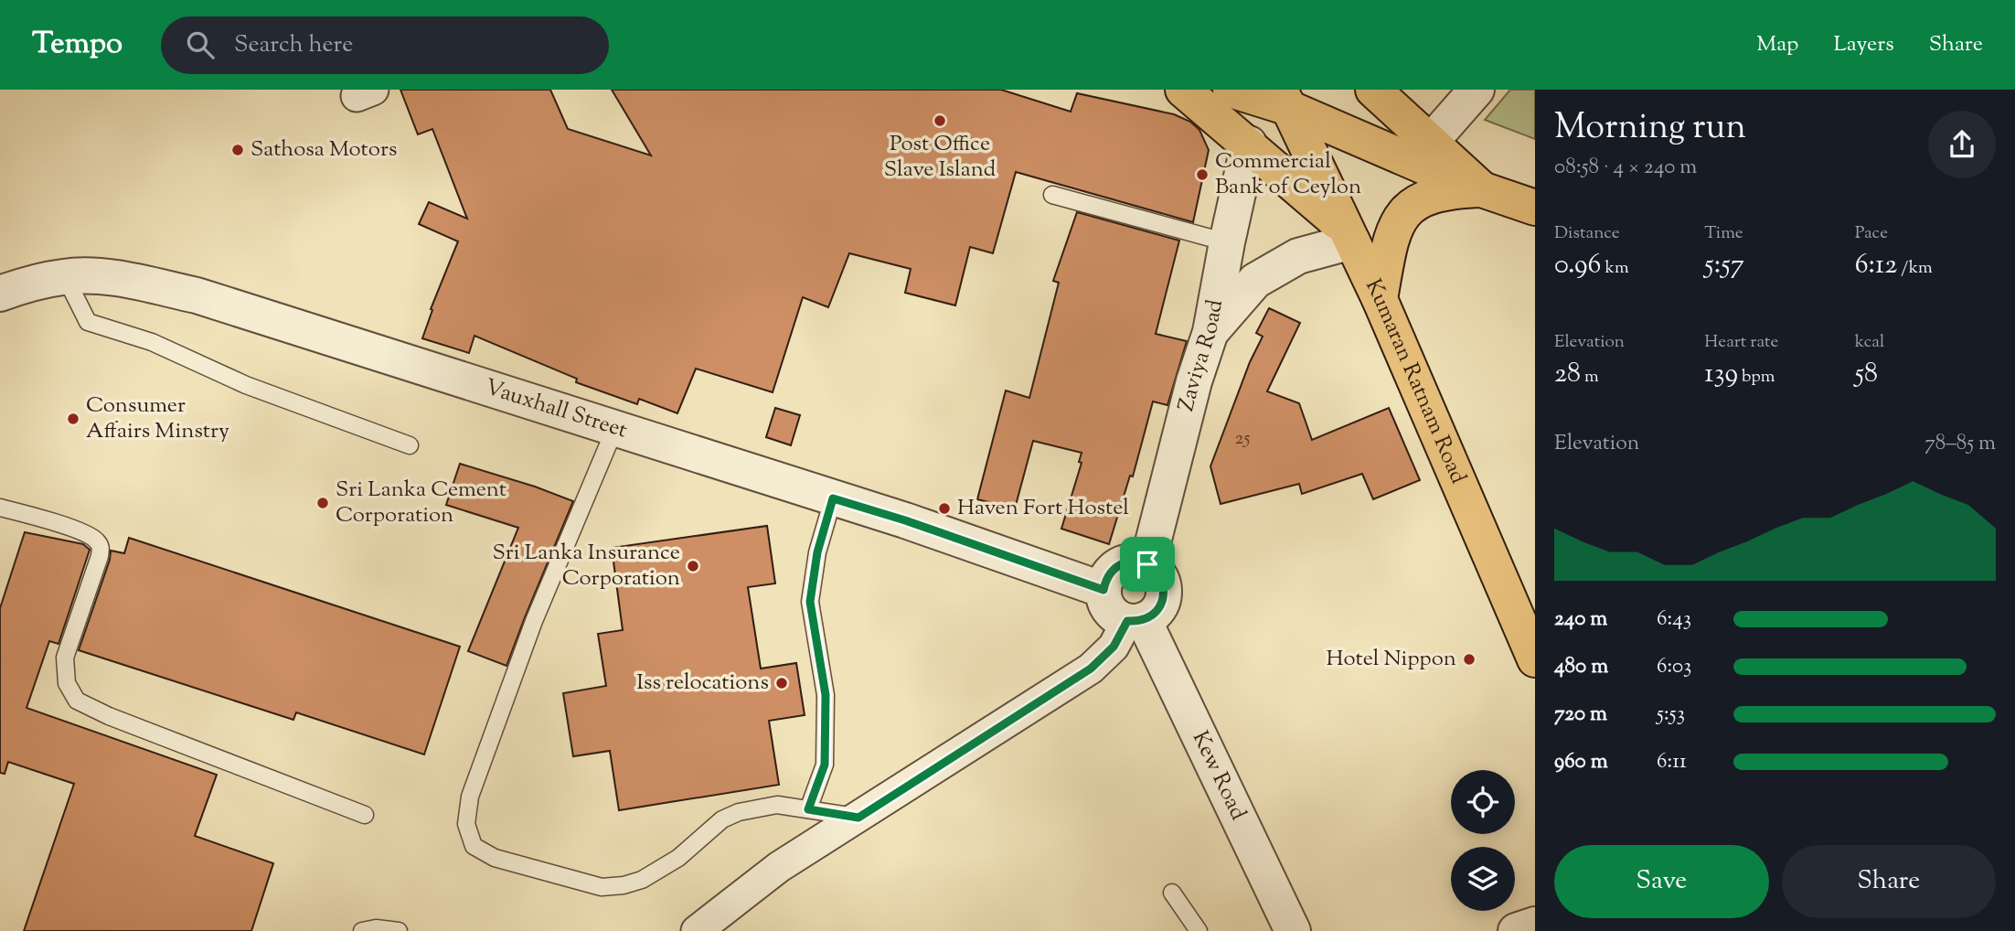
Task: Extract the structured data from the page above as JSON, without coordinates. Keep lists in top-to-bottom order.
{
  "streets": {
    "main road": ["Kumaran Ratnam Road"],
    "street": ["Zaviya Road", "Vauxhall Street", "Kew Road"]
  },
  "crossings": [
    ["Zaviya Road", "Vauxhall Street"],
    ["Zaviya Road", "Kew Road"],
    ["Vauxhall Street", "Kew Road"]
  ],
  "places": [
    "Post Office Slave Island",
    "Sathosa Motors",
    "Commercial Bank of Ceylon",
    "Consumer Affairs Minstry",
    "Sri Lanka Cement Corporation",
    "Haven Fort Hostel",
    "Sri Lanka Insurance Corporation",
    "Hotel Nippon",
    "Iss relocations"
  ],
  "house_numbers": ["25"],
  "page": {
    "header": "Tempo",
    "search": "Search here",
    "nav": ["Map", "Layers", "Share"],
    "heading": ["Morning run", "08:58 · 4 × 240 m"],
    "stats": [
      ["Distance", "0.96 km"],
      ["Time", "5:57"],
      ["Pace", "6:12 /km"],
      ["Elevation", "28 m"],
      ["Heart rate", "139 bpm"],
      ["kcal", "58"]
    ],
    "chart": ["Elevation", "78–85 m"],
    "list": [
      {
        "name": "240 m",
        "note": "6:43"
      },
      {
        "name": "480 m",
        "note": "6:03"
      },
      {
        "name": "720 m",
        "note": "5:53"
      },
      {
        "name": "960 m",
        "note": "6:11"
      }
    ],
    "buttons": ["Save", "Share"]
  }
}
